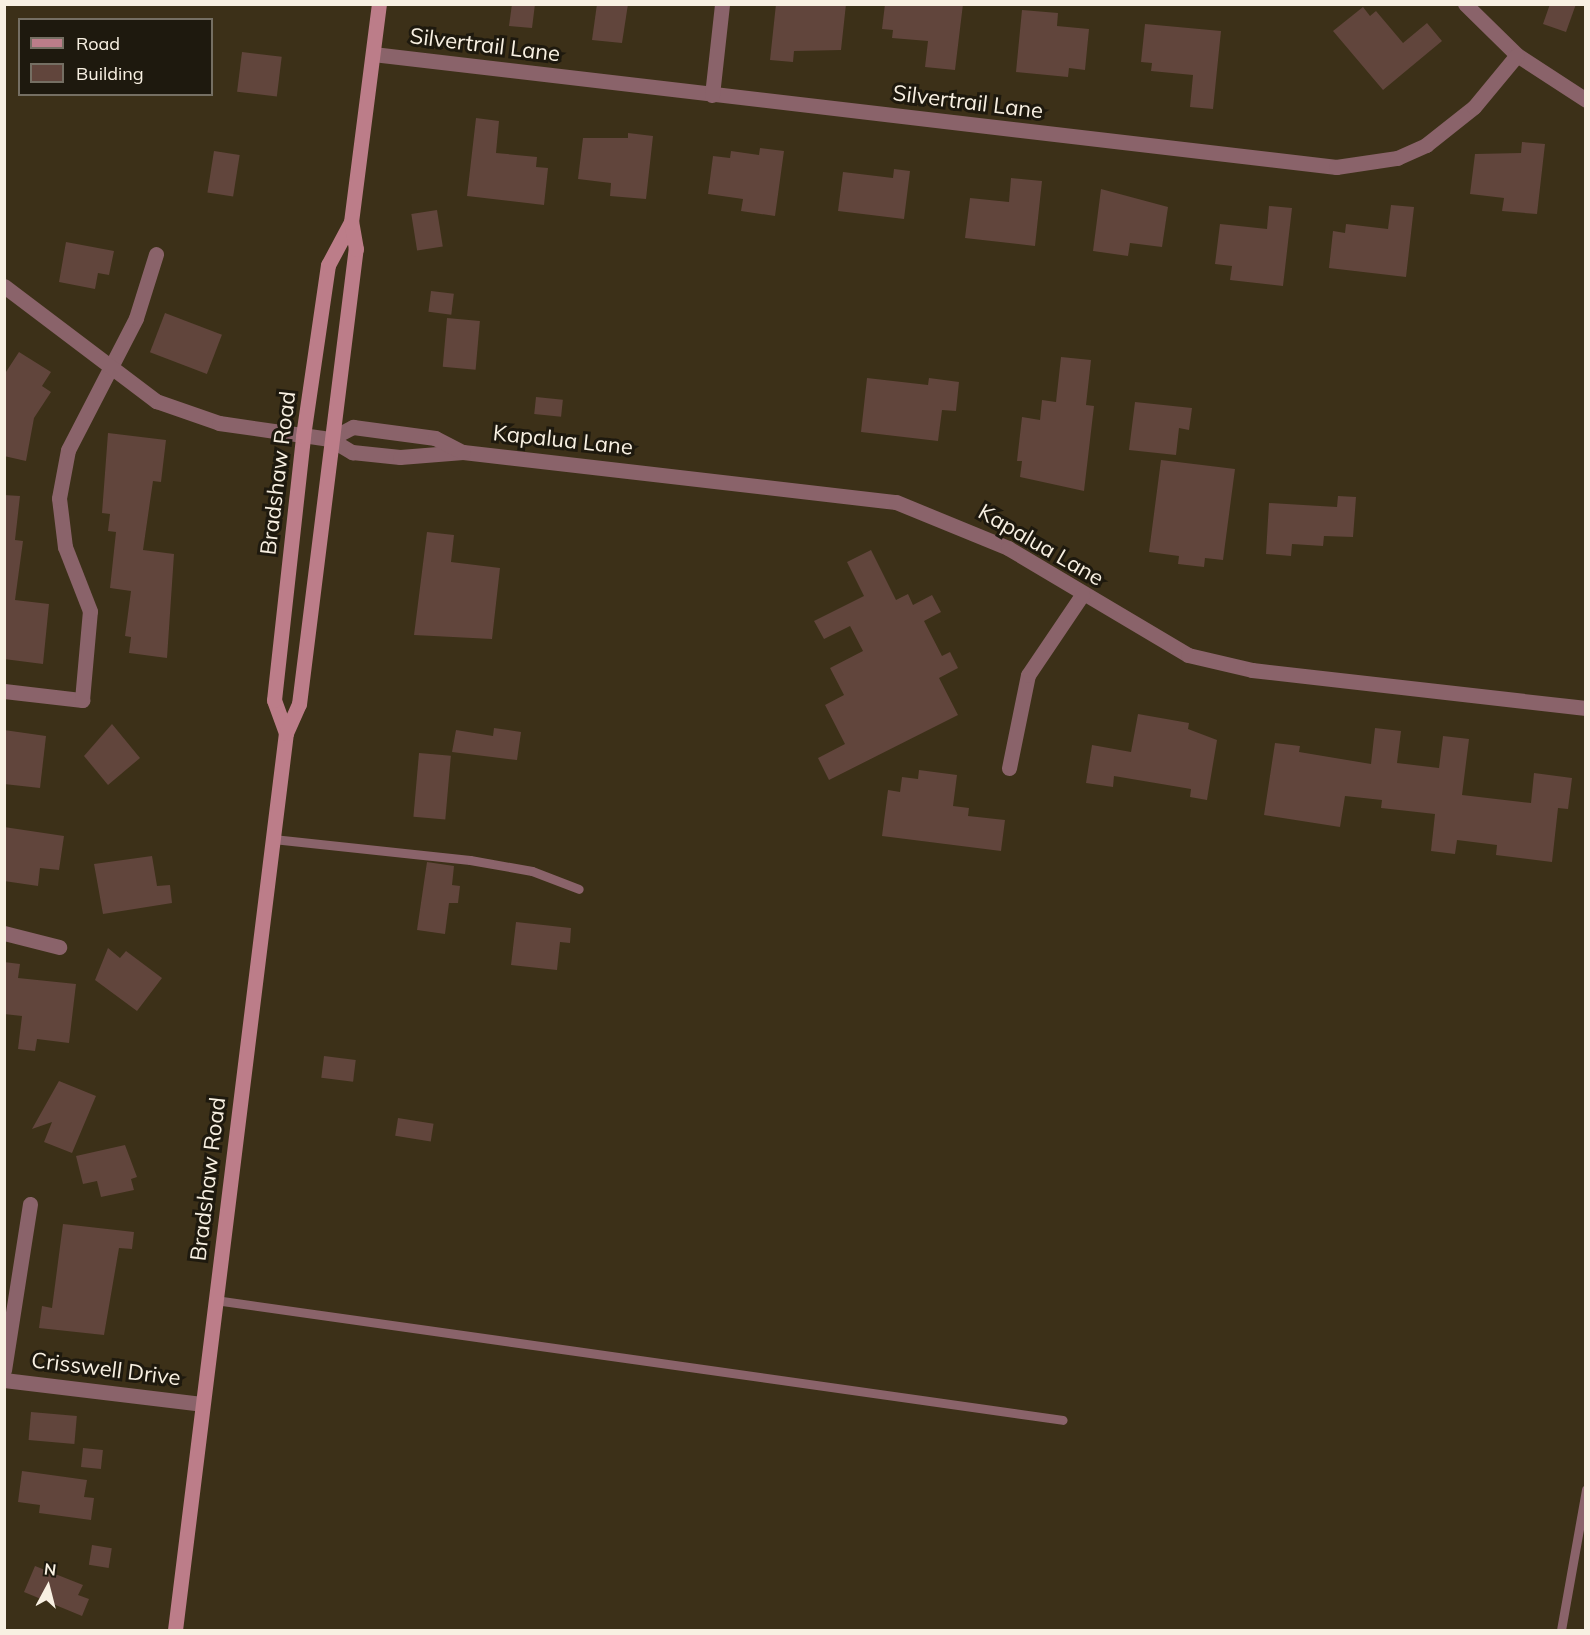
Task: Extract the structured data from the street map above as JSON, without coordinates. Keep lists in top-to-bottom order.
{
  "streets": {
    "main road": ["Bradshaw Road"],
    "street": ["Silvertrail Lane", "Kapalua Lane", "Crisswell Drive"]
  },
  "crossings": [
    ["Silvertrail Lane", "Bradshaw Road"],
    ["Kapalua Lane", "Bradshaw Road"],
    ["Bradshaw Road", "Crisswell Drive"]
  ],
  "legend": ["Road", "Building"],
  "north": "top"
}
